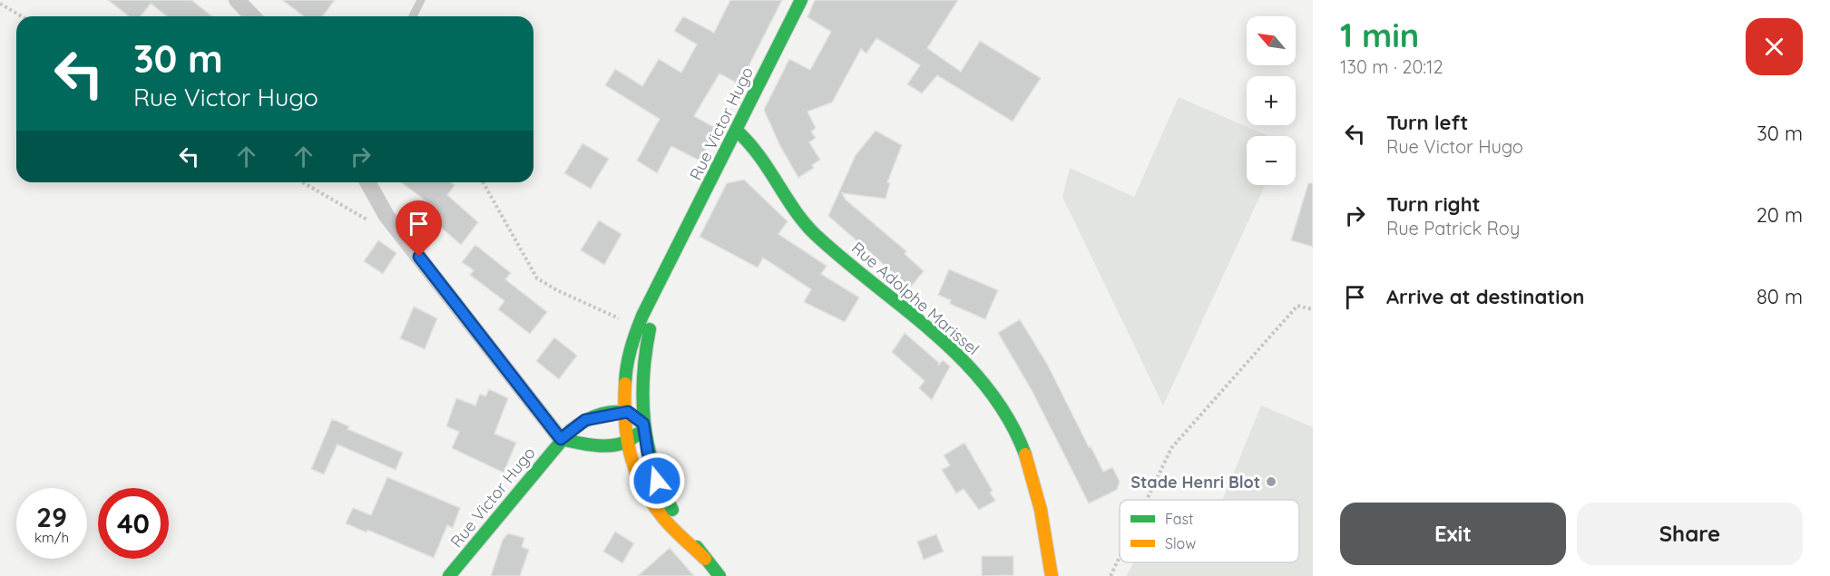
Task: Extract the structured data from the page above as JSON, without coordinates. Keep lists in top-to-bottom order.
{
  "streets": {
    "street": ["Rue Victor Hugo", "Rue Adolphe Marissel"]
  },
  "crossings": [
    ["Rue Victor Hugo", "Rue Adolphe Marissel"]
  ],
  "places": ["Stade Henri Blot"],
  "legend": ["Fast", "Slow"],
  "north": "top left",
  "page": {
    "heading": ["1 min", "130 m · 20:12"],
    "map_buttons": ["+", "−"],
    "turn": ["30 m", "Rue Victor Hugo"],
    "list": [
      {
        "name": "Turn left",
        "note": "Rue Victor Hugo",
        "value": "30 m"
      },
      {
        "name": "Turn right",
        "note": "Rue Patrick Roy",
        "value": "20 m"
      },
      {
        "name": "Arrive at destination",
        "value": "80 m"
      }
    ],
    "speed": "29 km/h",
    "limit": "40",
    "buttons": ["Exit", "Share"]
  }
}
